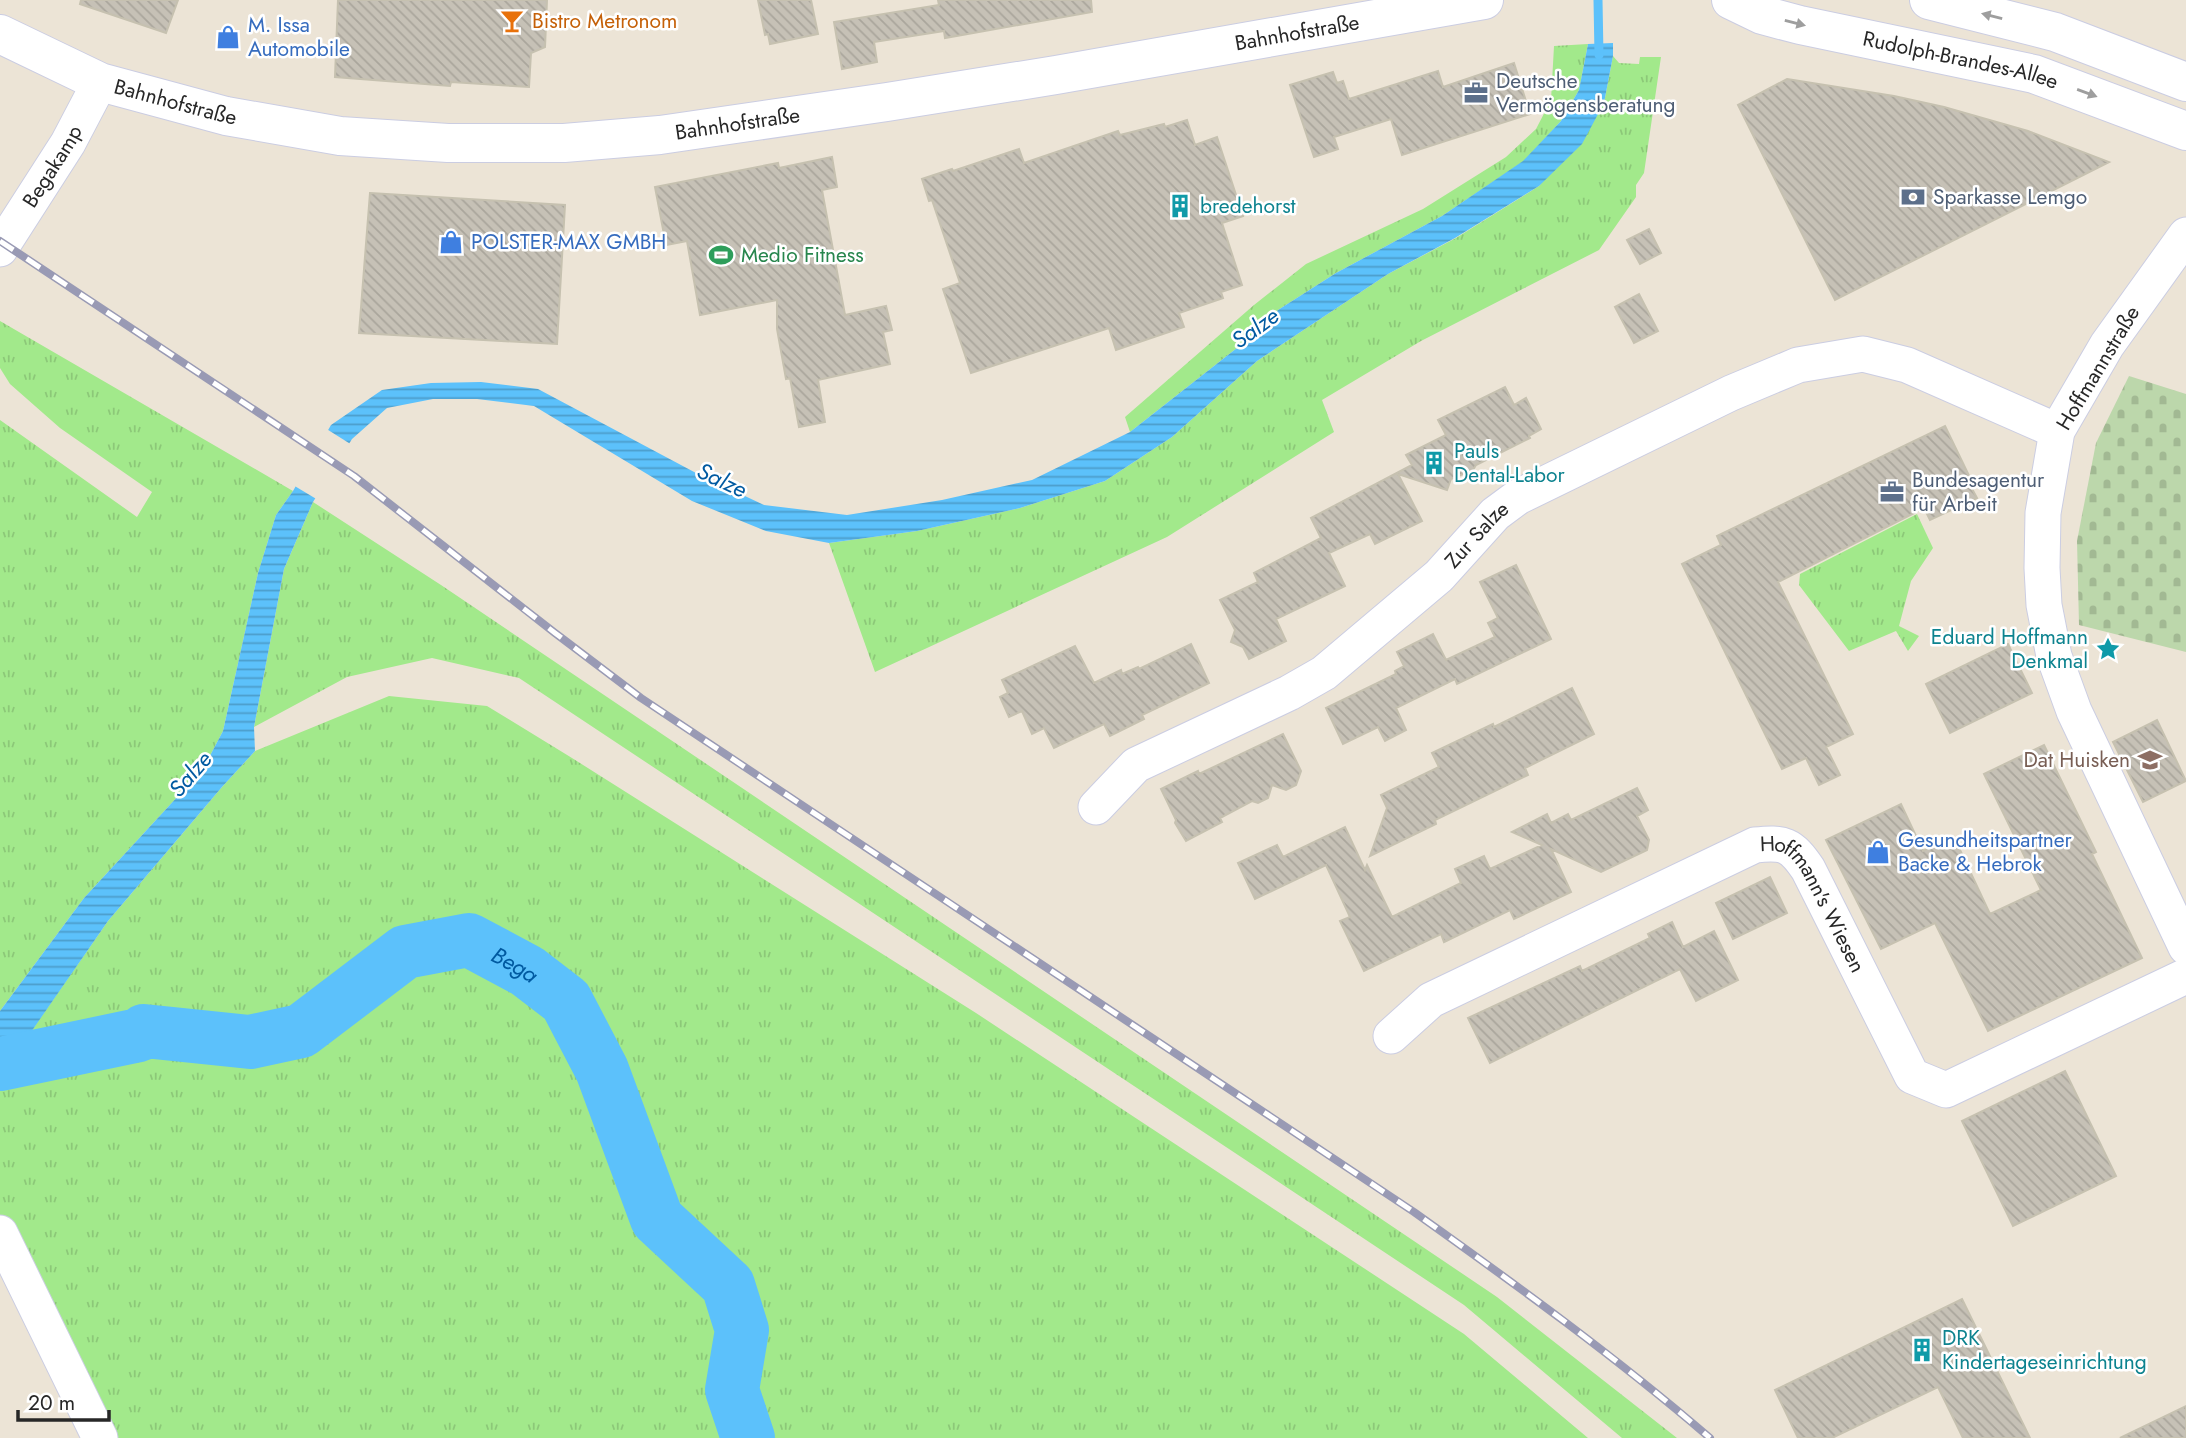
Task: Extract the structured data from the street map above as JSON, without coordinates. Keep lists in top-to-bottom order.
{
  "streets": {
    "main road": ["Bahnhofstraße", "Rudolph-Brandes-Allee"],
    "street": [
      "Begakamp",
      "Hoffmannstraße",
      "Zur Salze",
      "Hoffmann's Wiesen"
    ]
  },
  "crossings": [
    ["Bahnhofstraße", "Begakamp"],
    ["Hoffmannstraße", "Zur Salze"]
  ],
  "water": ["Salze", "Bega"],
  "places": {
    "bar": ["Bistro Metronom"],
    "shop": ["M. Issa Automobile", "POLSTER-MAX GMBH", "Gesundheitspartner Backe & Hebrok"],
    "office": ["Deutsche Vermögensberatung", "Bundesagentur für Arbeit"],
    "bank": ["Sparkasse Lemgo"],
    "building": ["bredehorst", "Pauls Dental-Labor", "DRK Kindertageseinrichtung"],
    "sports": ["Medio Fitness"],
    "place": ["Eduard Hoffmann Denkmal"],
    "school or university": ["Dat Huisken"]
  },
  "scale_bar": "20 m"
}
